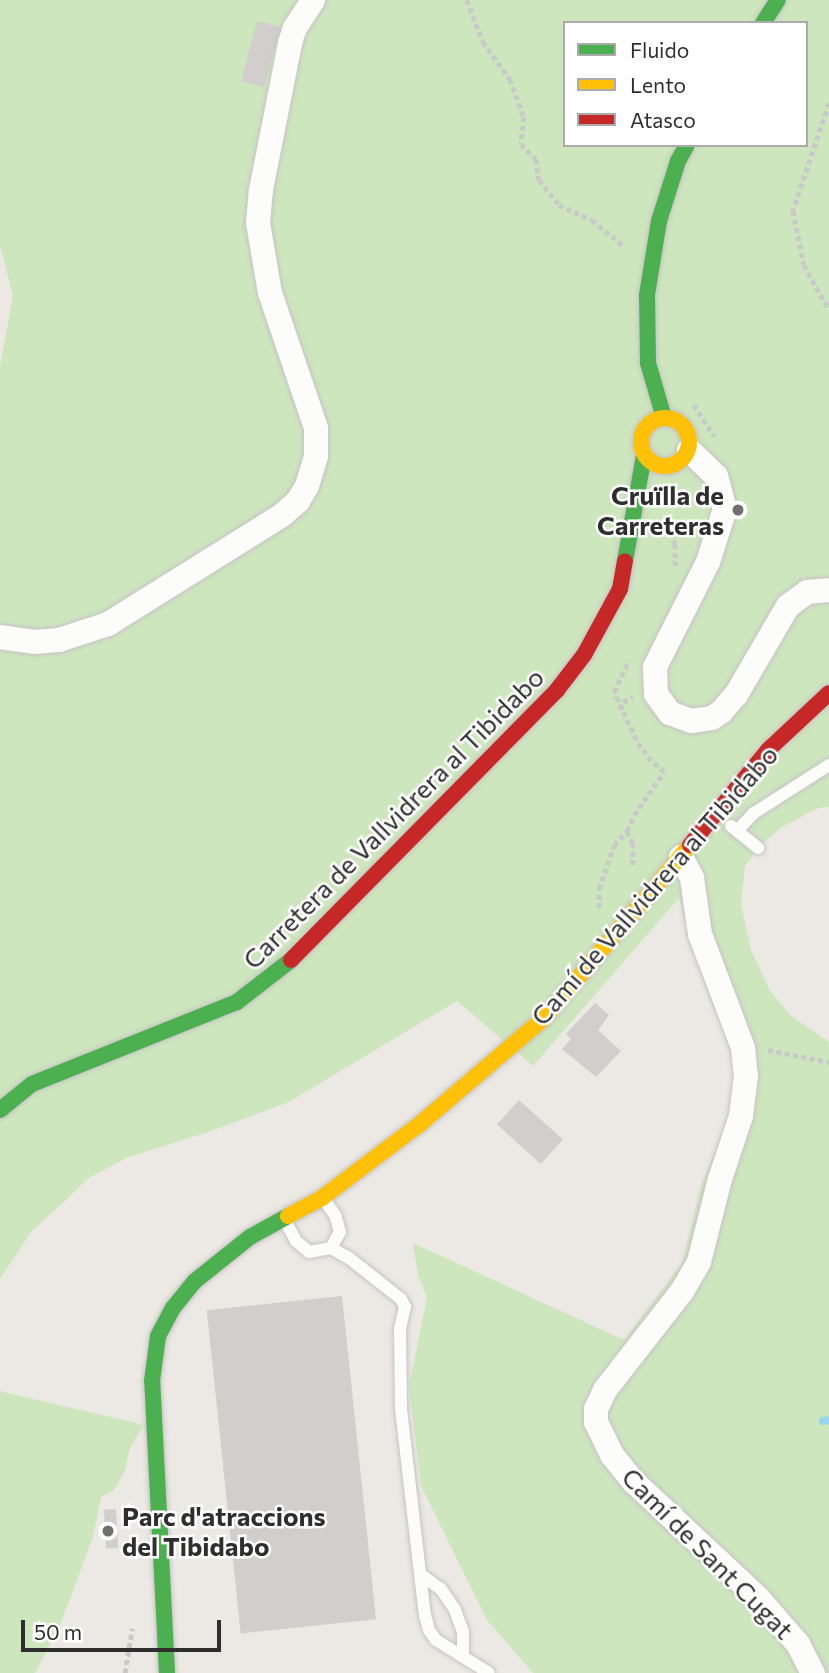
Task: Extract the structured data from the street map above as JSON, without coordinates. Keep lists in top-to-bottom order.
{
  "streets": {
    "street": ["Carretera de Vallvidrera al Tibidabo", "Camí de Vallvidrera al Tibidabo", "Camí de Sant Cugat"]
  },
  "crossings": [
    ["Camí de Vallvidrera al Tibidabo", "Camí de Sant Cugat"]
  ],
  "places": ["Cruïlla de Carreteras", "Parc d'atraccions del Tibidabo"],
  "legend": ["Fluido", "Lento", "Atasco"],
  "scale_bar": "50 m"
}
